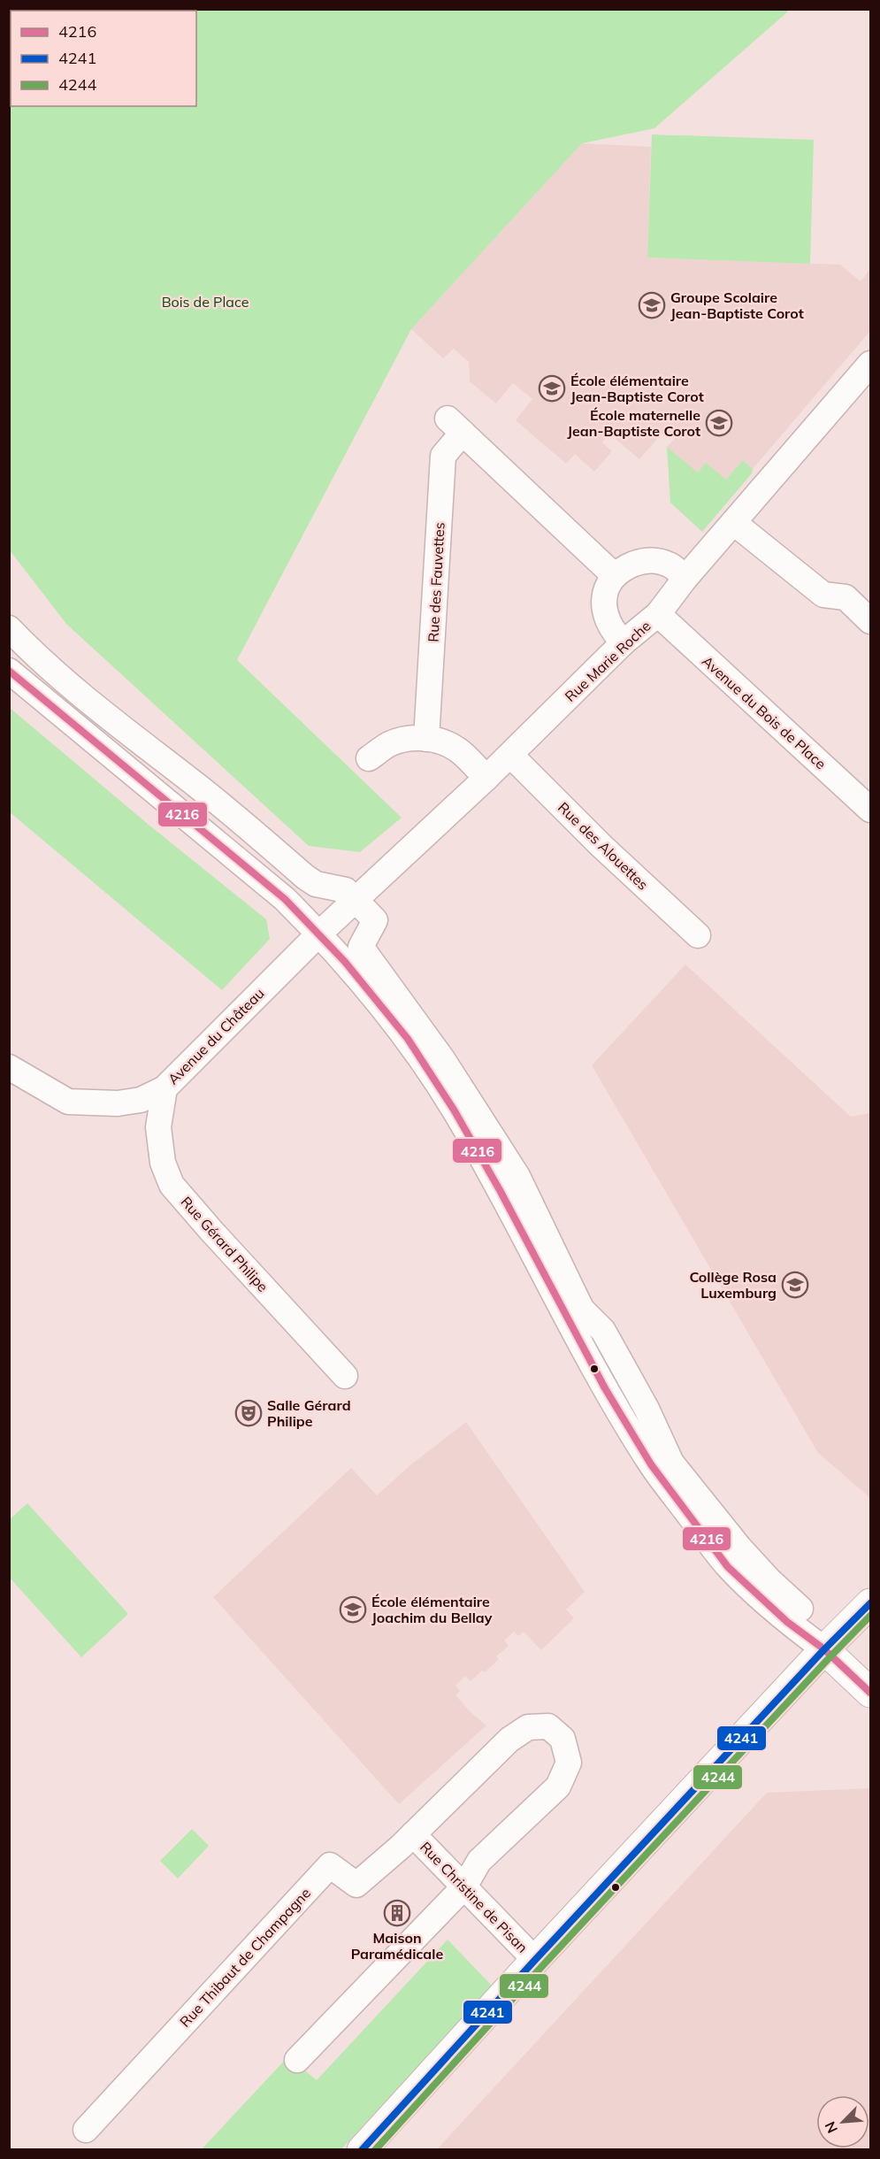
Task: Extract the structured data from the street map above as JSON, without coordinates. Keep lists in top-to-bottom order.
{
  "streets": {
    "street": [
      "Rue des Fauvettes",
      "Rue Marie Roche",
      "Avenue du Bois de Place",
      "Rue des Alouettes",
      "Avenue du Château",
      "Rue Gérard Philipe",
      "Rue Christine de Pisan",
      "Rue Thibaut de Champagne"
    ]
  },
  "crossings": [
    ["Rue Marie Roche", "Avenue du Bois de Place"],
    ["Rue Marie Roche", "Rue des Alouettes"],
    ["Rue Marie Roche", "Avenue du Château"],
    ["Avenue du Château", "Rue Gérard Philipe"],
    ["Rue Christine de Pisan", "Rue Thibaut de Champagne"]
  ],
  "parks": ["Bois de Place"],
  "places": {
    "school or university": [
      "Groupe Scolaire Jean-Baptiste Corot",
      "École élémentaire Jean-Baptiste Corot",
      "École maternelle Jean-Baptiste Corot",
      "Collège Rosa Luxemburg",
      "École élémentaire Joachim du Bellay"
    ],
    "theatre": ["Salle Gérard Philipe"],
    "building": ["Maison Paramédicale"]
  },
  "lines": ["transit line 4216", "transit line 4241", "transit line 4244"],
  "legend": ["4216", "4241", "4244"],
  "north": "bottom left"
}
